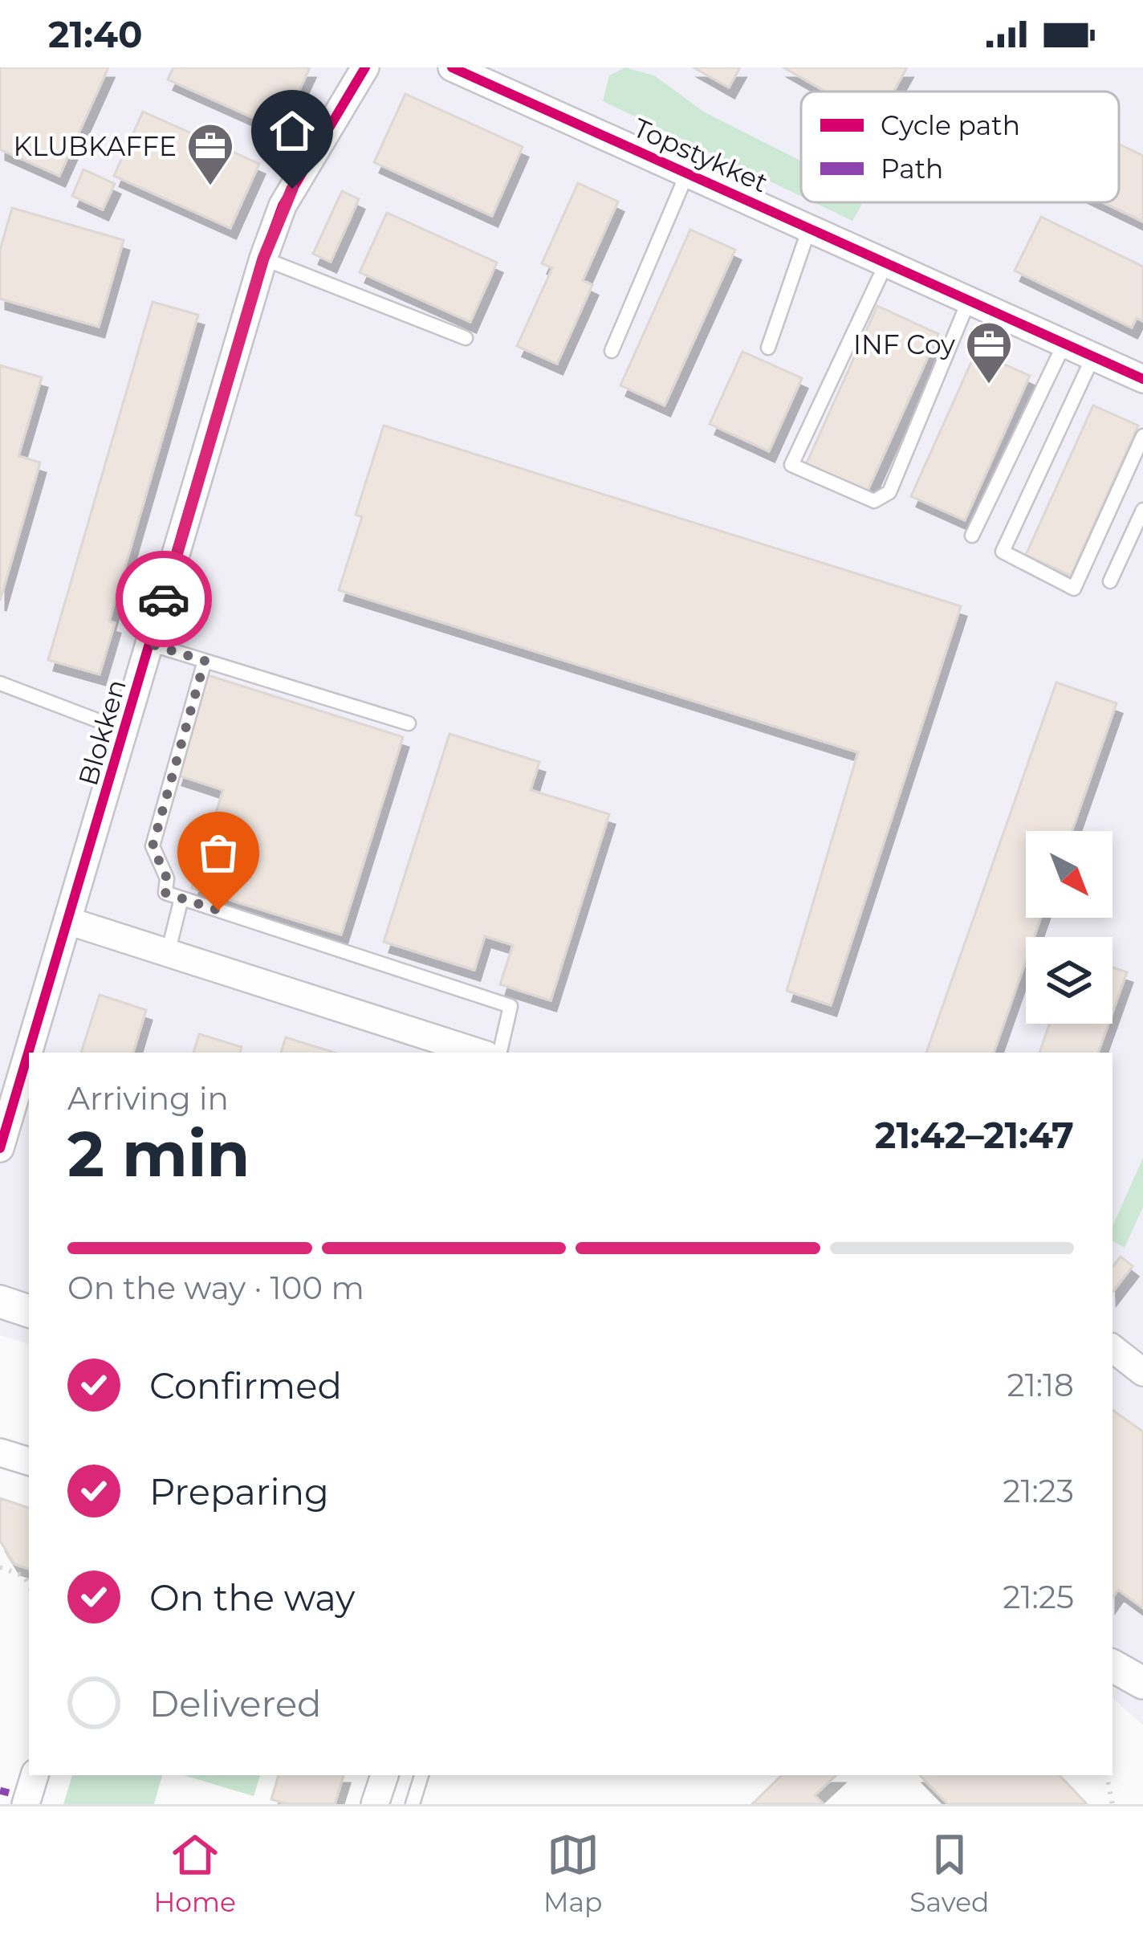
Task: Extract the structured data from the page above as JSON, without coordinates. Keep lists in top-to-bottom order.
{
  "streets": {
    "street": ["Topstykket", "Blokken"]
  },
  "places": {
    "office": ["KLUBKAFFE", "INF Coy"]
  },
  "legend": ["Cycle path", "Path"],
  "north": "bottom right",
  "page": {
    "status": "21:40",
    "heading": ["2 min", "Arriving in", "21:42–21:47"],
    "bar": "On the way · 100 m",
    "list": [
      ["Confirmed", "21:18"],
      ["Preparing", "21:23"],
      ["On the way", "21:25"],
      "Delivered"
    ],
    "tabs": ["Home", "Map", "Saved"]
  }
}
